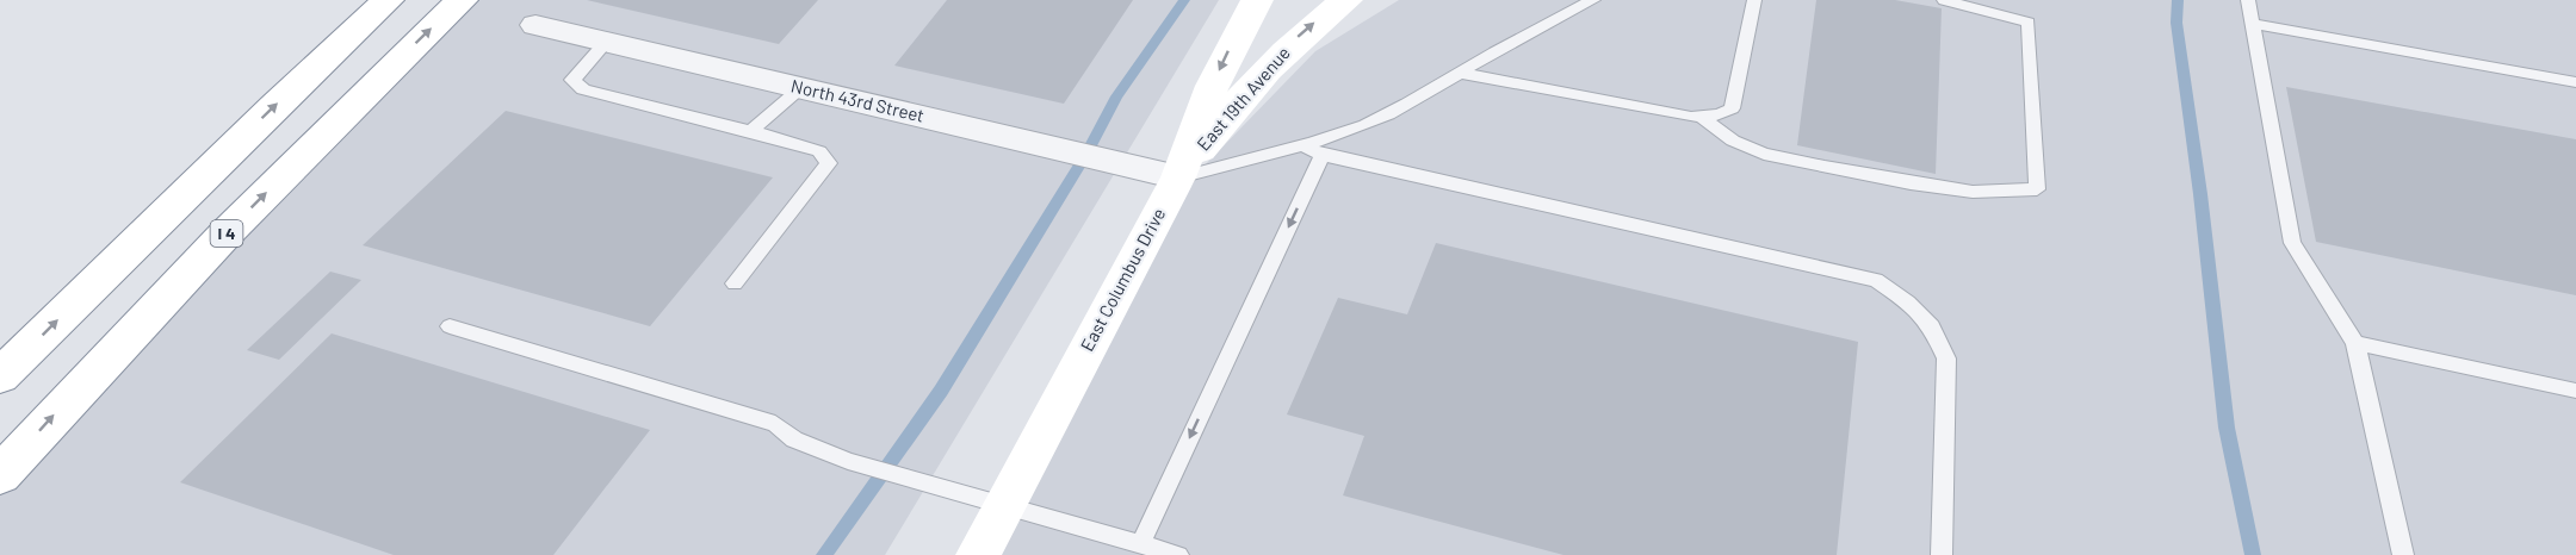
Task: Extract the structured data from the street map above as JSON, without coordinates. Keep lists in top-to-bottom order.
{
  "streets": {
    "main road": ["East 19th Avenue", "I 4", "East Columbus Drive"],
    "street": ["North 43rd Street"]
  },
  "crossings": [
    ["East 19th Avenue", "North 43rd Street"],
    ["East 19th Avenue", "East Columbus Drive"],
    ["North 43rd Street", "East Columbus Drive"]
  ],
  "one_way": ["East 19th Avenue"]
}
